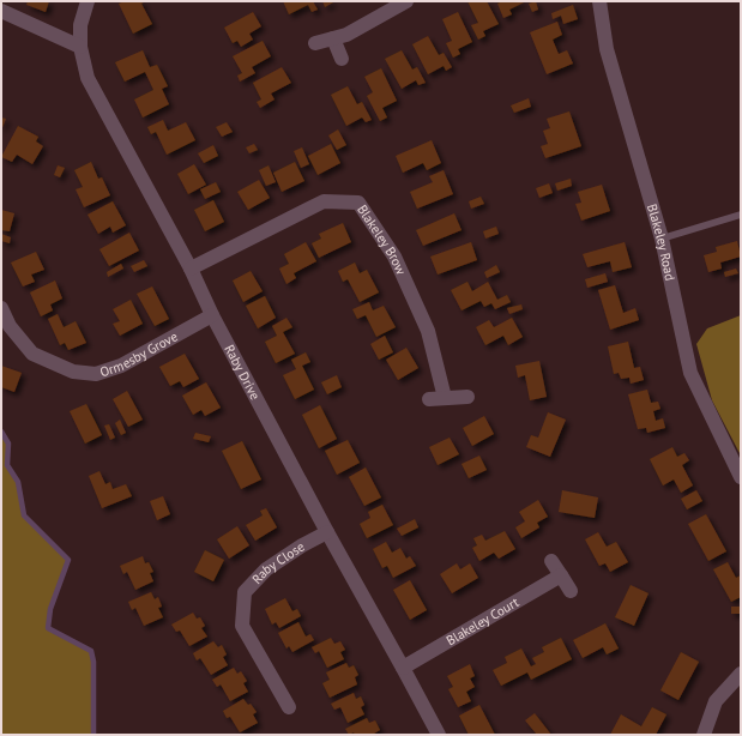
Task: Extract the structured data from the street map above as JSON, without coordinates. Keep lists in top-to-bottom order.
{
  "streets": {
    "street": [
      "Blakeley Brow",
      "Blakeley Road",
      "Ormesby Grove",
      "Raby Drive",
      "Raby Close",
      "Blakeley Court"
    ]
  },
  "crossings": [
    ["Blakeley Brow", "Raby Drive"],
    ["Ormesby Grove", "Raby Drive"],
    ["Raby Drive", "Raby Close"],
    ["Raby Drive", "Blakeley Court"]
  ]
}
